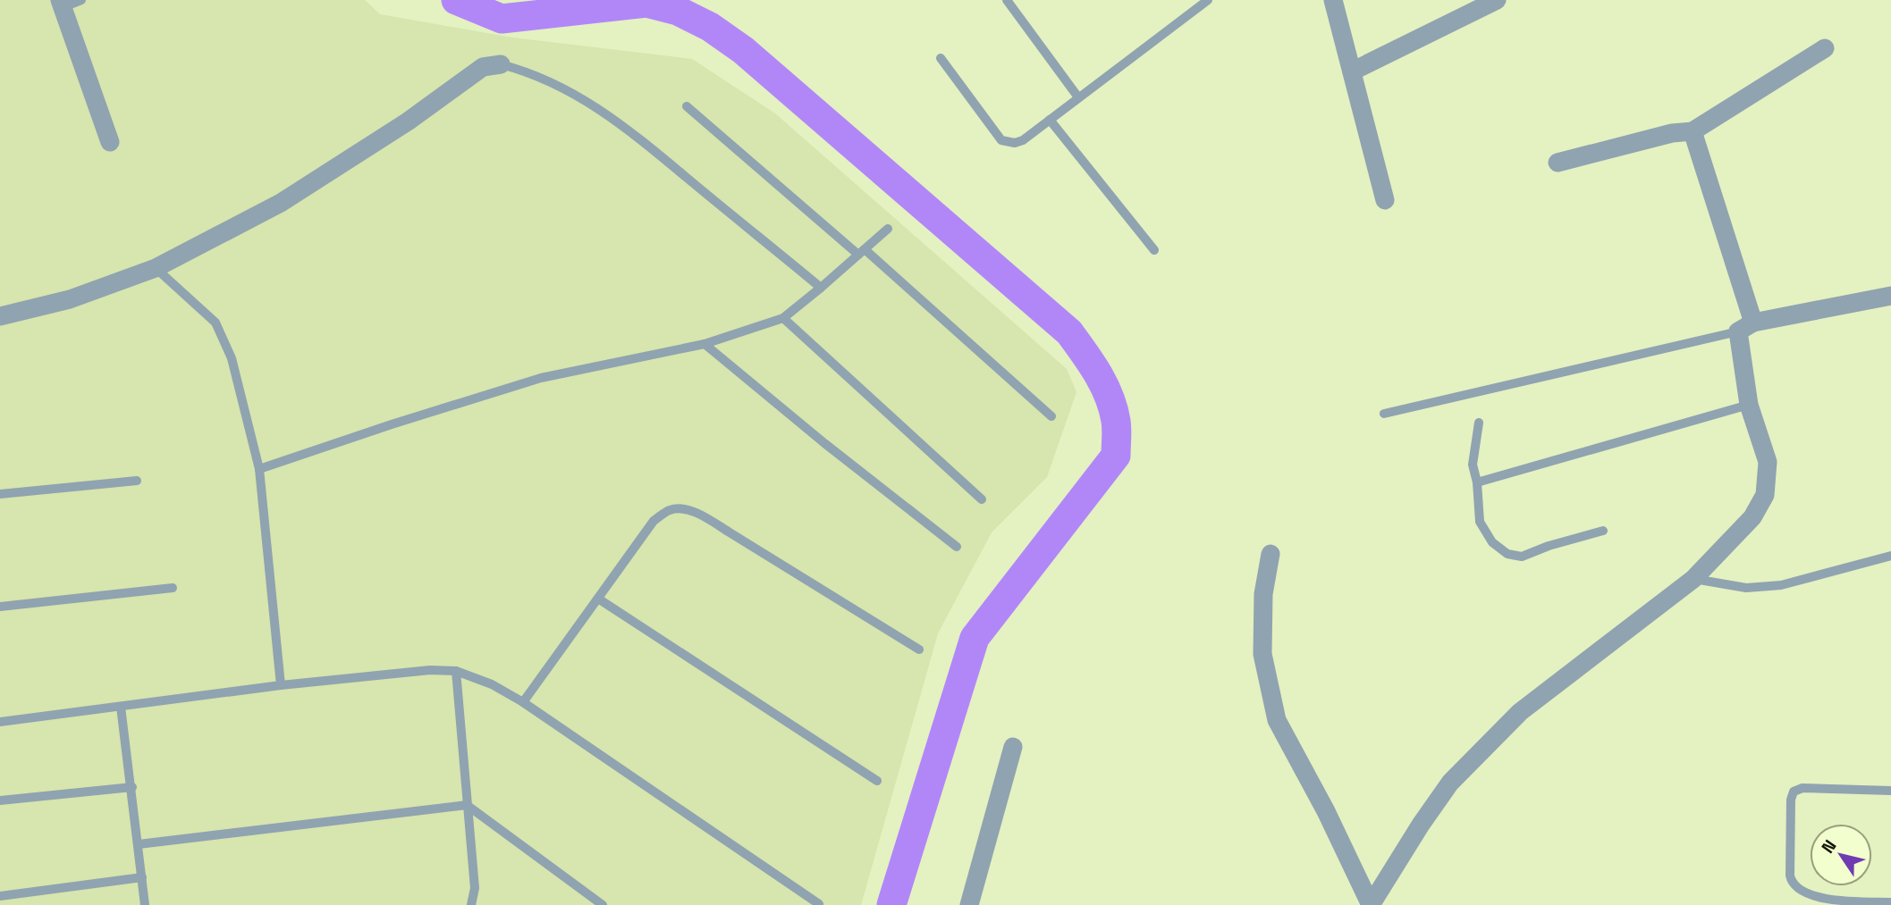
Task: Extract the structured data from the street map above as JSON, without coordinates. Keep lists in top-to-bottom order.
{
  "north": "top left"
}
